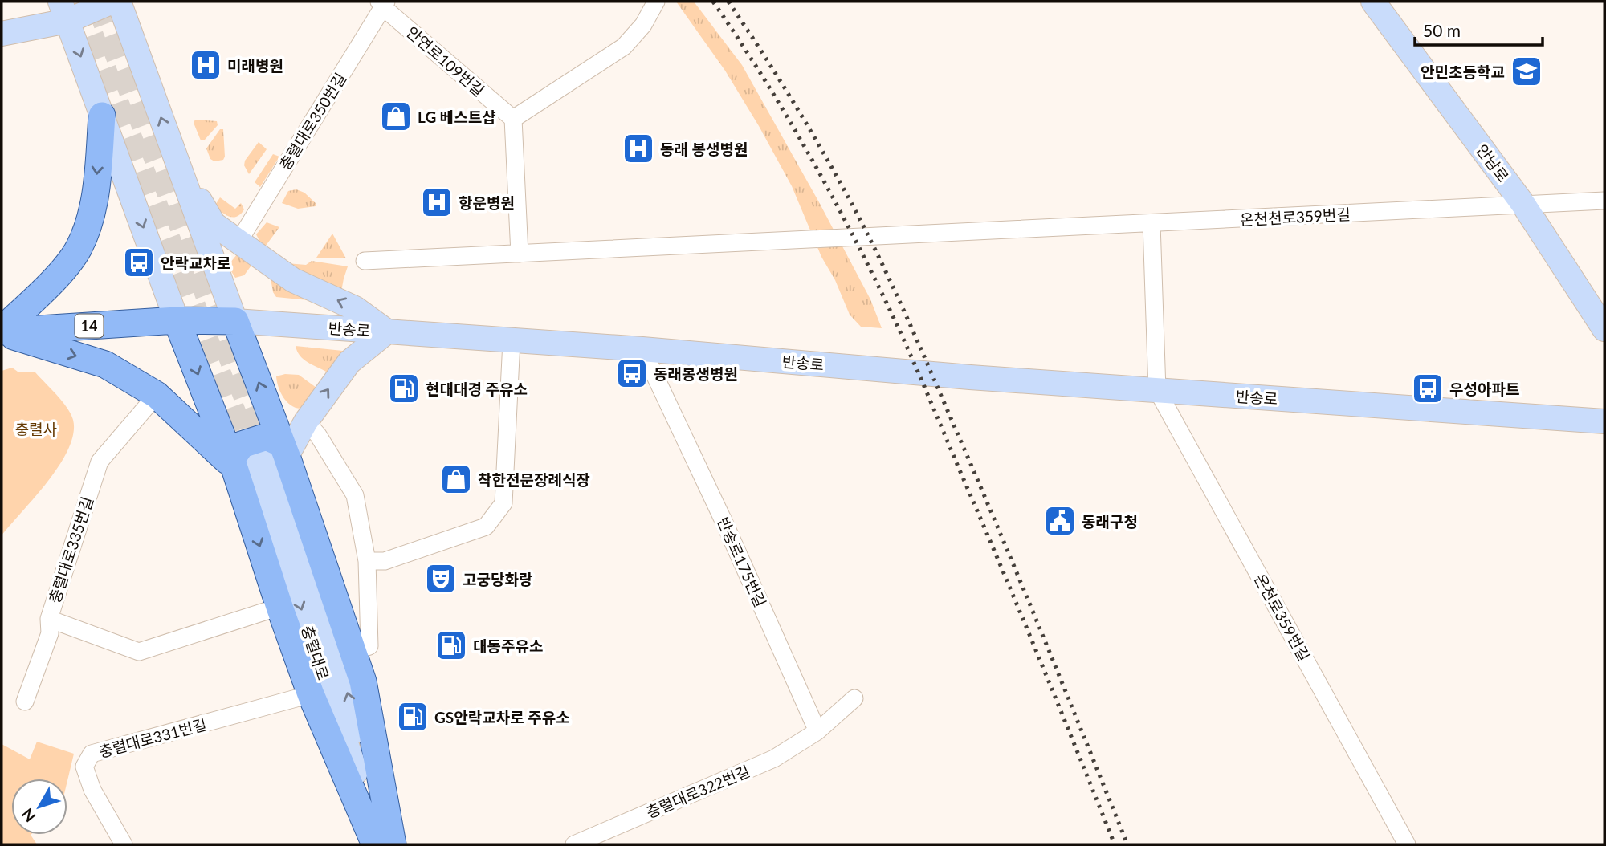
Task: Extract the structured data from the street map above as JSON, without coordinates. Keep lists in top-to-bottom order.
{
  "streets": {
    "main road": [
      "안남로",
      "14",
      "반송로",
      "충렬대로"
    ],
    "street": [
      "안연로109번길",
      "충렬대로350번길",
      "온천천로359번길",
      "충렬대로335번길",
      "반송로175번길",
      "온천로359번길",
      "충렬대로331번길",
      "충렬대로322번길"
    ]
  },
  "crossings": [
    ["안연로109번길", "충렬대로350번길"],
    ["안남로", "온천천로359번길"],
    ["반송로", "반송로175번길"],
    ["반송로", "온천로359번길"],
    ["반송로175번길", "충렬대로322번길"]
  ],
  "parks": ["충렬사"],
  "places": {
    "hospital": ["미래병원", "동래 봉생병원", "항운병원"],
    "school or university": ["안민초등학교"],
    "shop": ["LG 베스트샵", "착한전문장례식장"],
    "bus stop": ["안락교차로", "동래봉생병원", "우성아파트"],
    "fuel station": ["현대대경 주유소", "대동주유소", "GS안락교차로 주유소"],
    "public building": ["동래구청"],
    "theatre": ["고궁당화랑"]
  },
  "scale_bar": "50 m",
  "north": "bottom left"
}
